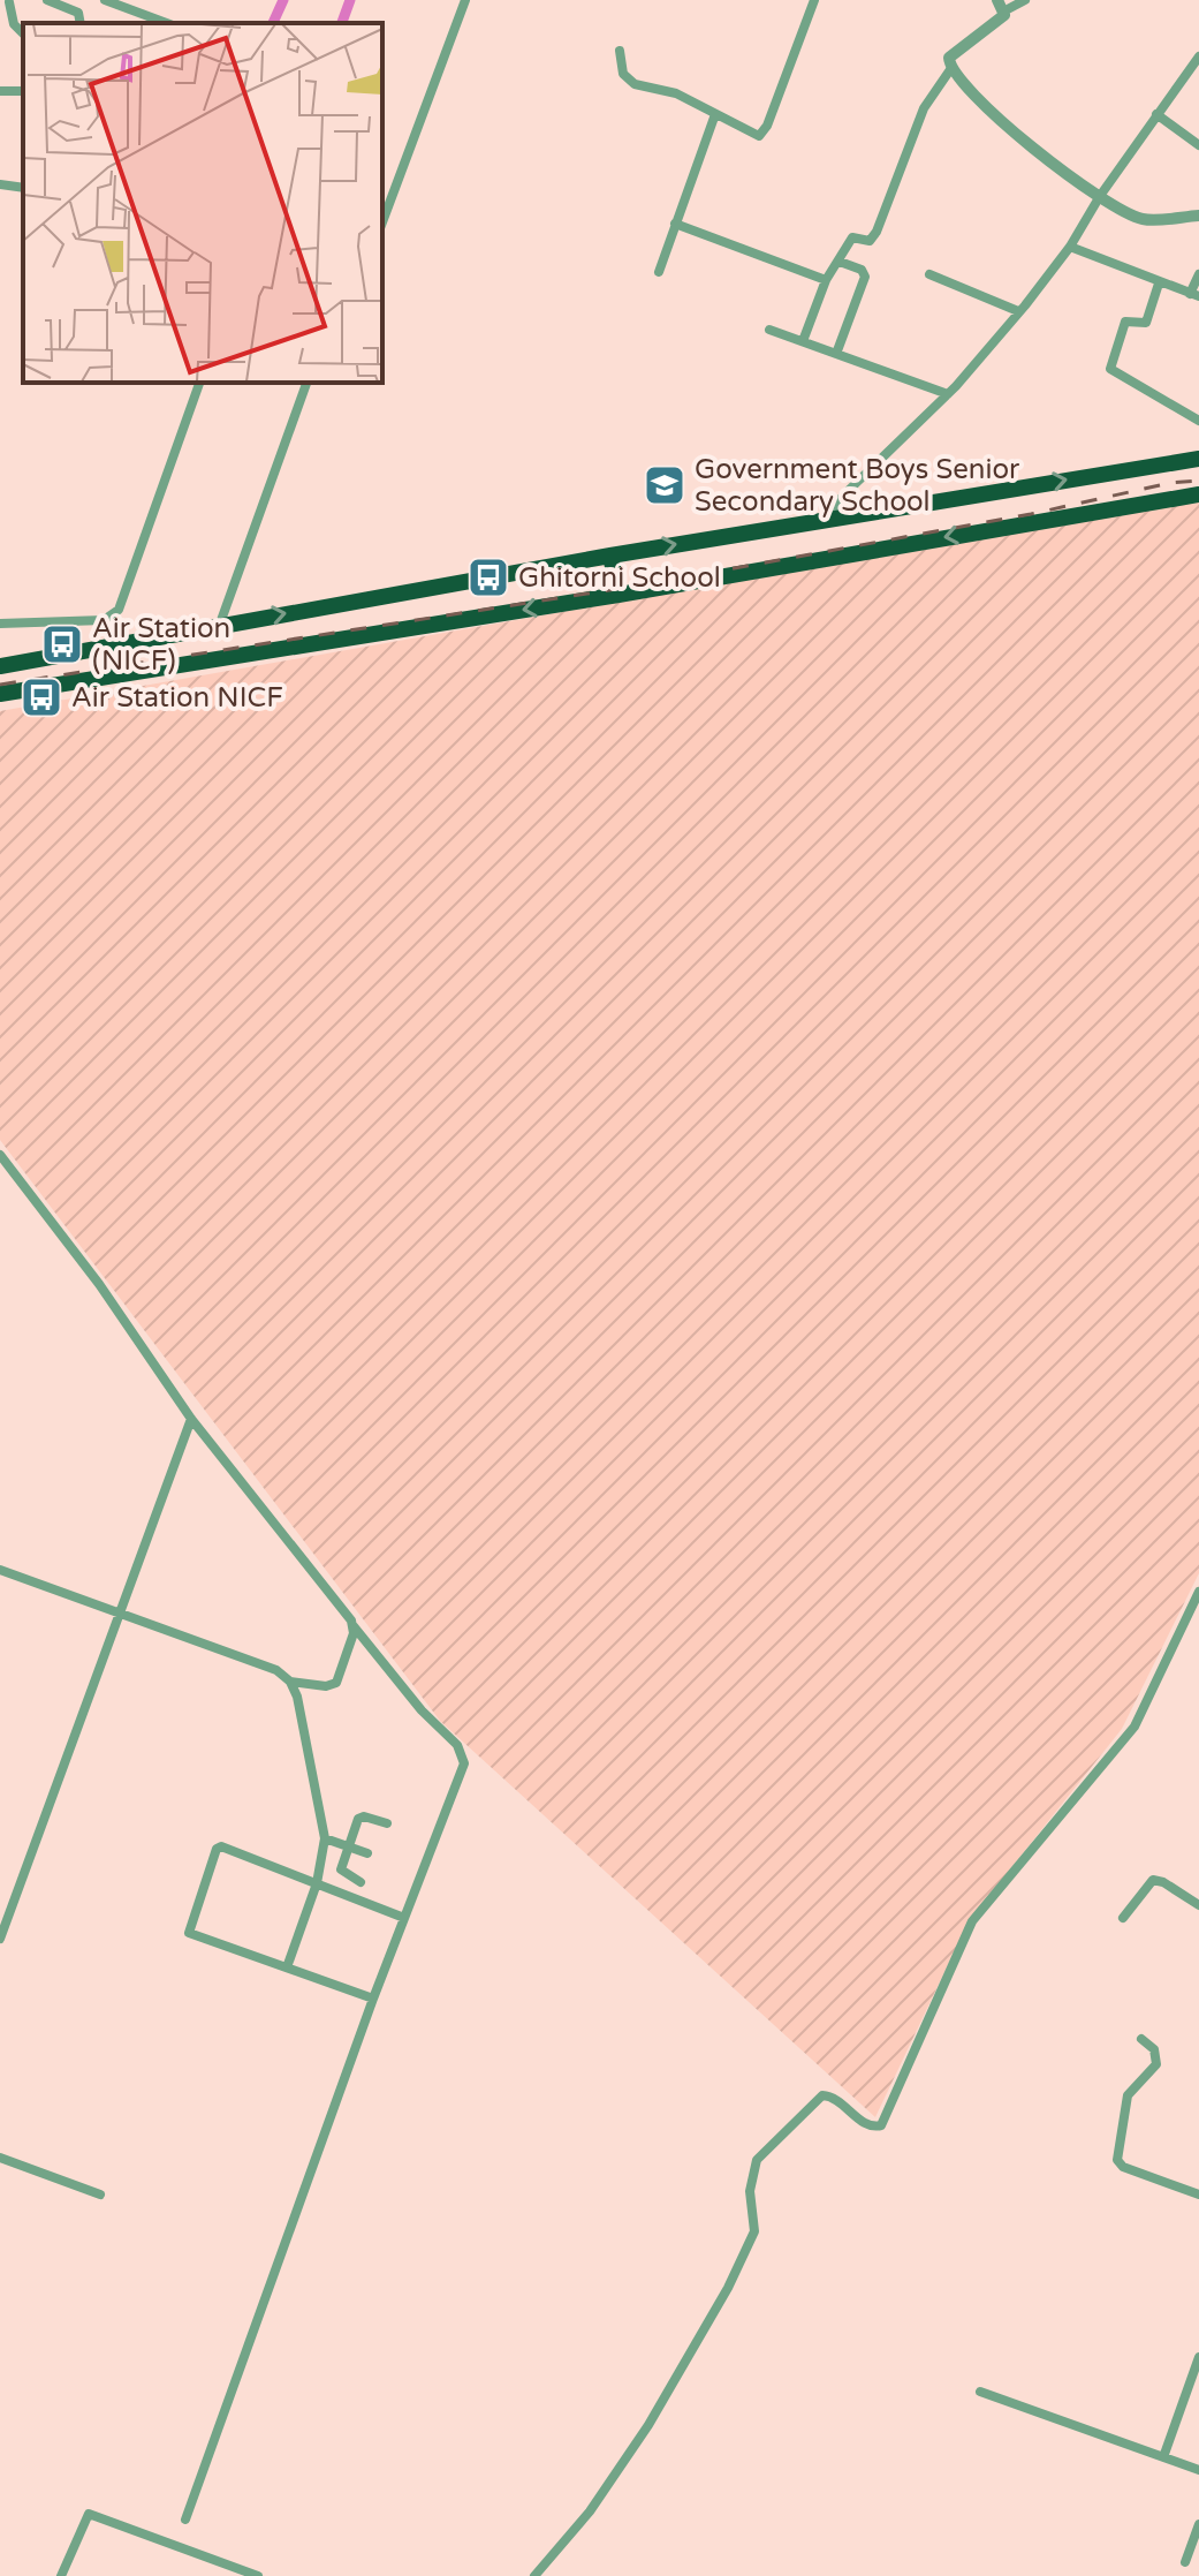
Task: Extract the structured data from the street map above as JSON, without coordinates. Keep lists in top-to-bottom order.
{
  "places": {
    "school or university": ["Government Boys Senior Secondary School"],
    "bus stop": ["Ghitorni School", "Air Station (NICF)", "Air Station NICF"]
  }
}
